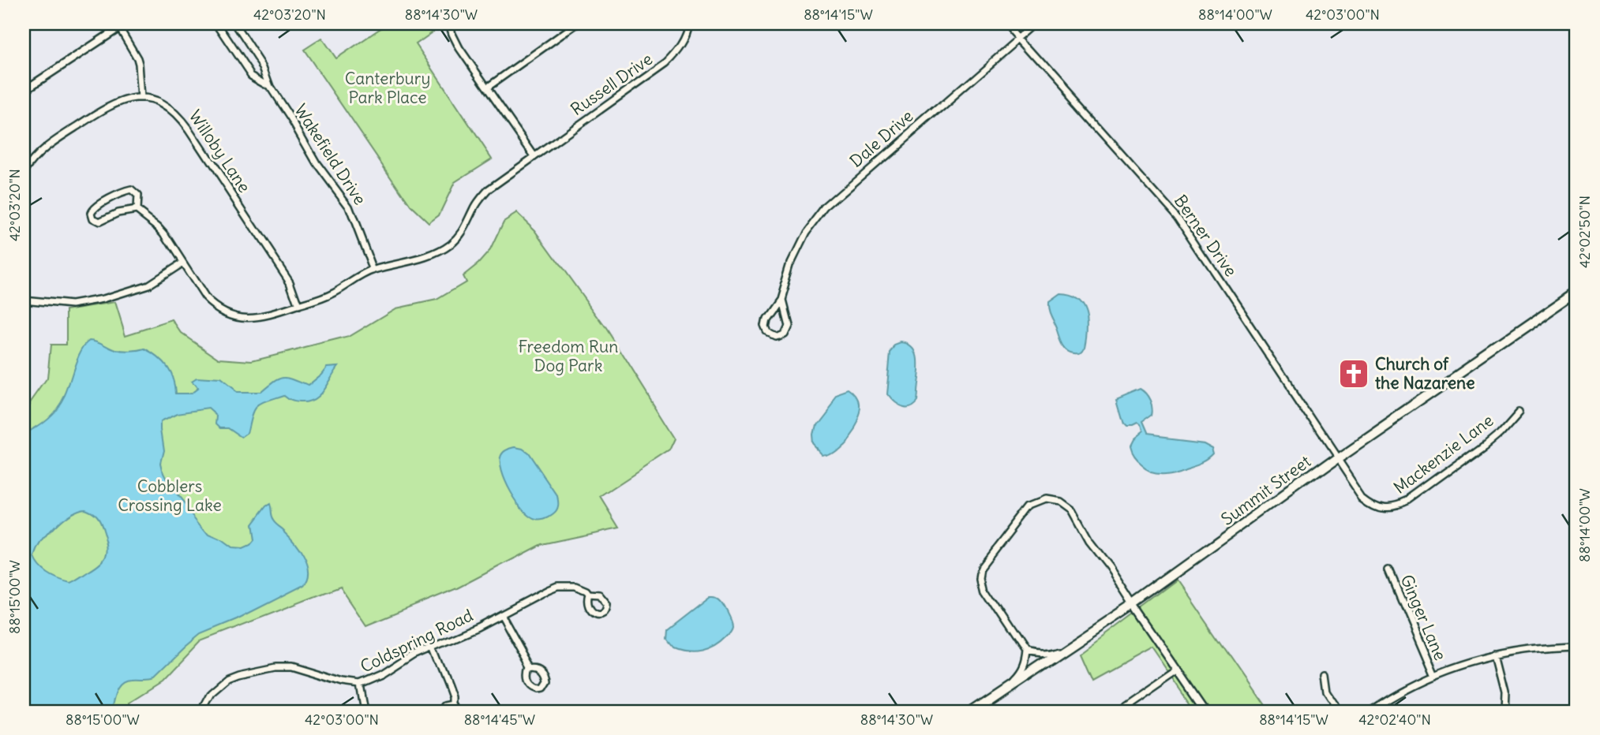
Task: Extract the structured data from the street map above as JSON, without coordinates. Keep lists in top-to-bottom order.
{
  "streets": {
    "main road": ["Summit Street"],
    "street": [
      "Russell Drive",
      "Dale Drive",
      "Willoby Lane",
      "Wakefield Drive",
      "Berner Drive",
      "Mackenzie Lane",
      "Ginger Lane",
      "Coldspring Road"
    ]
  },
  "crossings": [
    ["Russell Drive", "Willoby Lane"],
    ["Russell Drive", "Wakefield Drive"],
    ["Dale Drive", "Berner Drive"],
    ["Berner Drive", "Mackenzie Lane"],
    ["Berner Drive", "Summit Street"],
    ["Mackenzie Lane", "Summit Street"]
  ],
  "parks": ["Canterbury Park Place", "Freedom Run Dog Park", "Cobblers Crossing Lake"],
  "places": {
    "church": ["Church of the Nazarene"]
  },
  "coordinates": [
    "42°03'20\"N",
    "88°14'30\"W",
    "88°14'15\"W",
    "88°14'00\"W",
    "42°03'00\"N",
    "42°02'50\"N",
    "88°15'00\"W",
    "88°14'45\"W",
    "42°02'40\"N"
  ]
}
